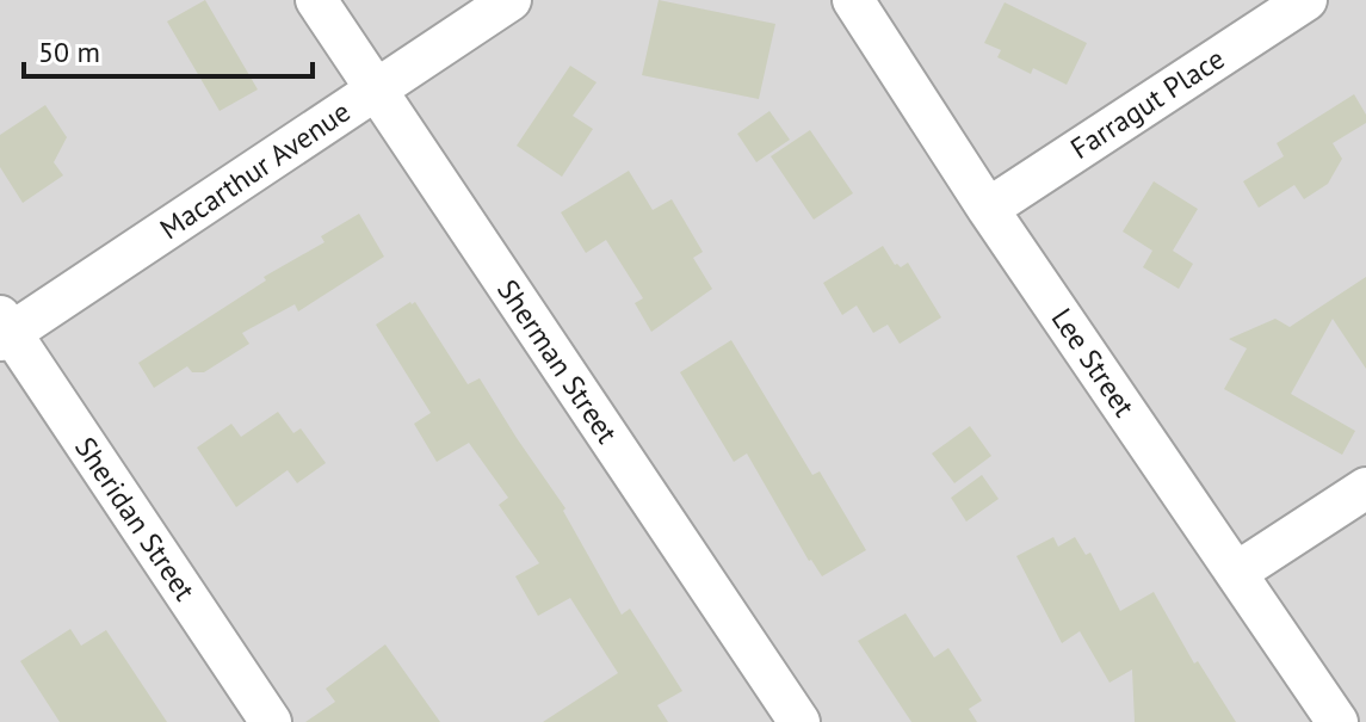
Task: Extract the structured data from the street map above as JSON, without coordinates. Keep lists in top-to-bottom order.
{
  "streets": {
    "street": [
      "Farragut Place",
      "Macarthur Avenue",
      "Sherman Street",
      "Lee Street",
      "Sheridan Street"
    ]
  },
  "crossings": [
    ["Farragut Place", "Lee Street"],
    ["Macarthur Avenue", "Sherman Street"],
    ["Macarthur Avenue", "Sheridan Street"]
  ],
  "scale_bar": "50 m"
}
